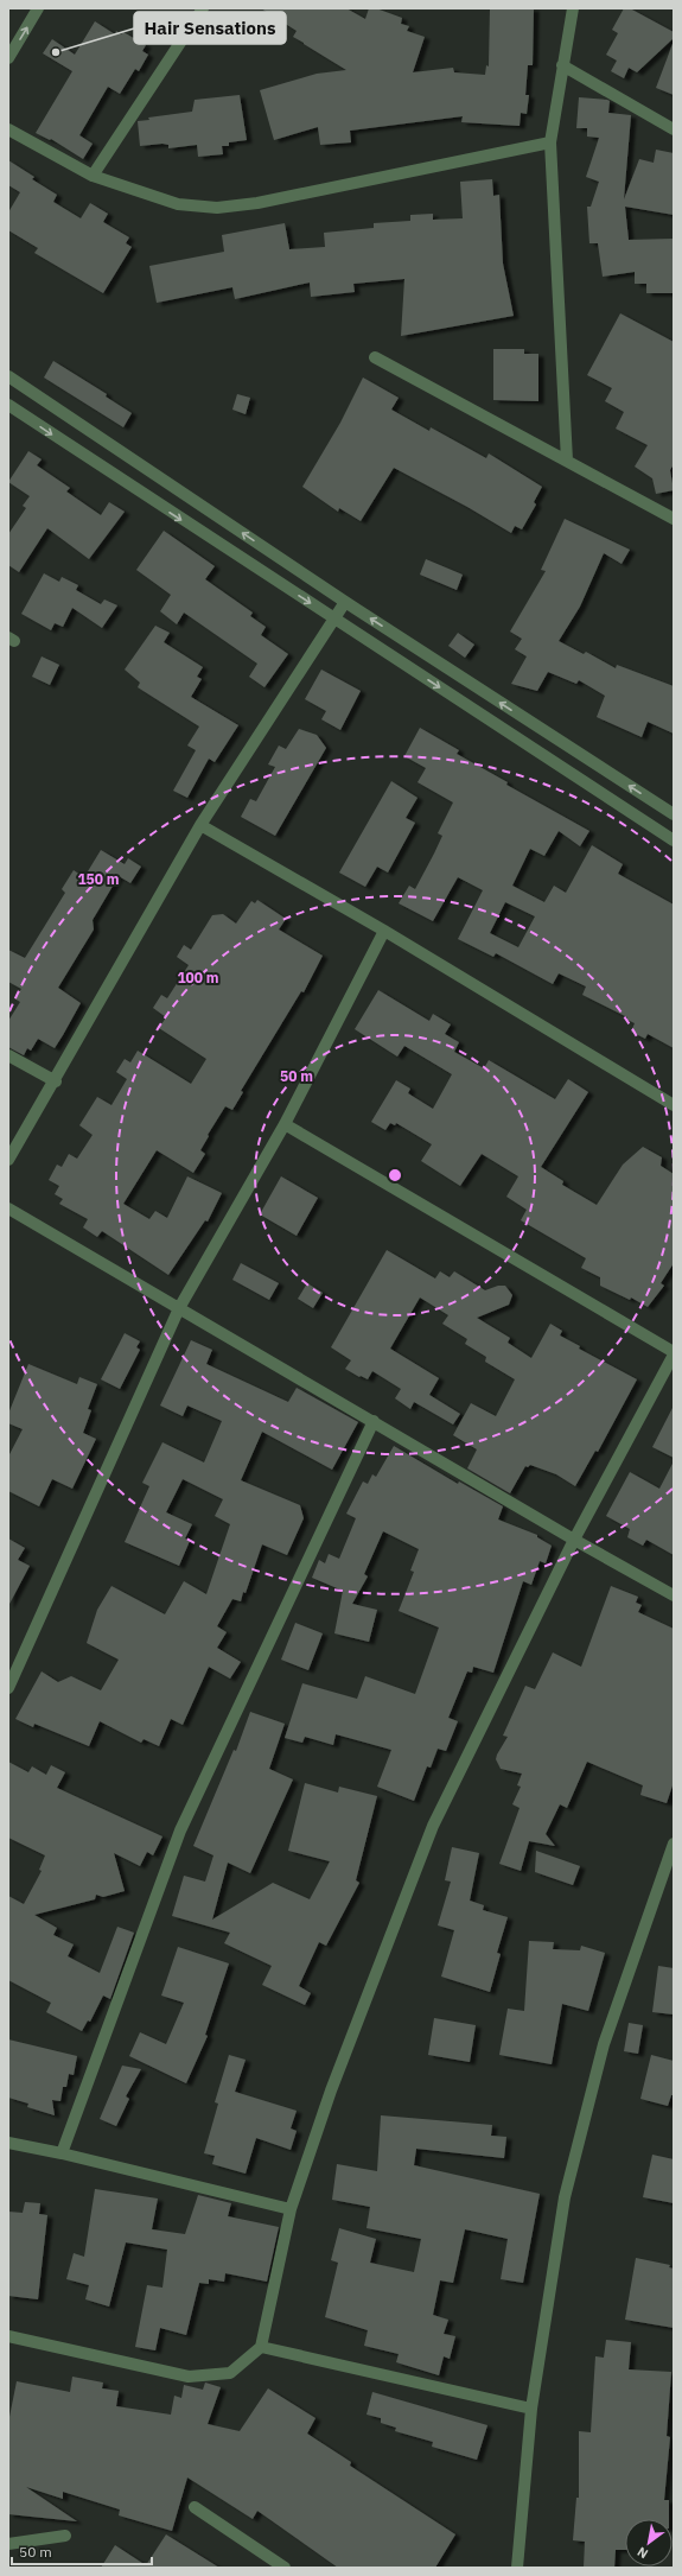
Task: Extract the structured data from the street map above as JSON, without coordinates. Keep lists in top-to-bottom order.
{
  "places": ["Hair Sensations"],
  "scale_bar": "50 m",
  "north": "bottom left",
  "rings": ["150 m", "100 m", "50 m"]
}
